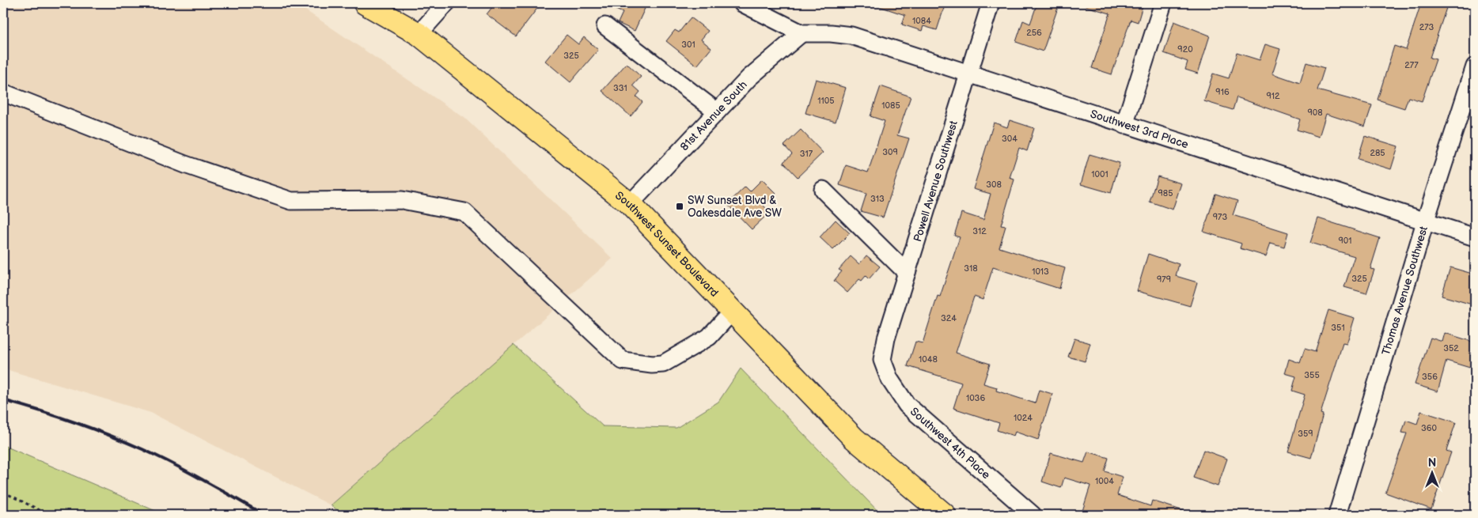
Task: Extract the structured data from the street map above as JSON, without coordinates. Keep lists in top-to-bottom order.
{
  "streets": {
    "main road": ["Southwest Sunset Boulevard"],
    "street": [
      "81st Avenue South",
      "Southwest 3rd Place",
      "Powell Avenue Southwest",
      "Thomas Avenue Southwest",
      "Southwest 4th Place"
    ]
  },
  "crossings": [
    ["81st Avenue South", "Southwest 3rd Place"],
    ["81st Avenue South", "Southwest Sunset Boulevard"],
    ["Southwest 3rd Place", "Powell Avenue Southwest"],
    ["Southwest 3rd Place", "Thomas Avenue Southwest"],
    ["Powell Avenue Southwest", "Southwest 4th Place"]
  ],
  "places": {
    "transit": ["SW Sunset Blvd & Oakesdale Ave SW"]
  },
  "house_numbers": [
    "1084",
    "273",
    "256",
    "301",
    "920",
    "325",
    "277",
    "331",
    "916",
    "912",
    "1105",
    "1085",
    "908",
    "304",
    "309",
    "285",
    "317",
    "1001",
    "308",
    "985",
    "313",
    "973",
    "312",
    "901",
    "318",
    "1013",
    "325",
    "979",
    "324",
    "351",
    "352",
    "1048",
    "355",
    "356",
    "1036",
    "1024",
    "360",
    "359",
    "1004"
  ],
  "north": "top"
}
